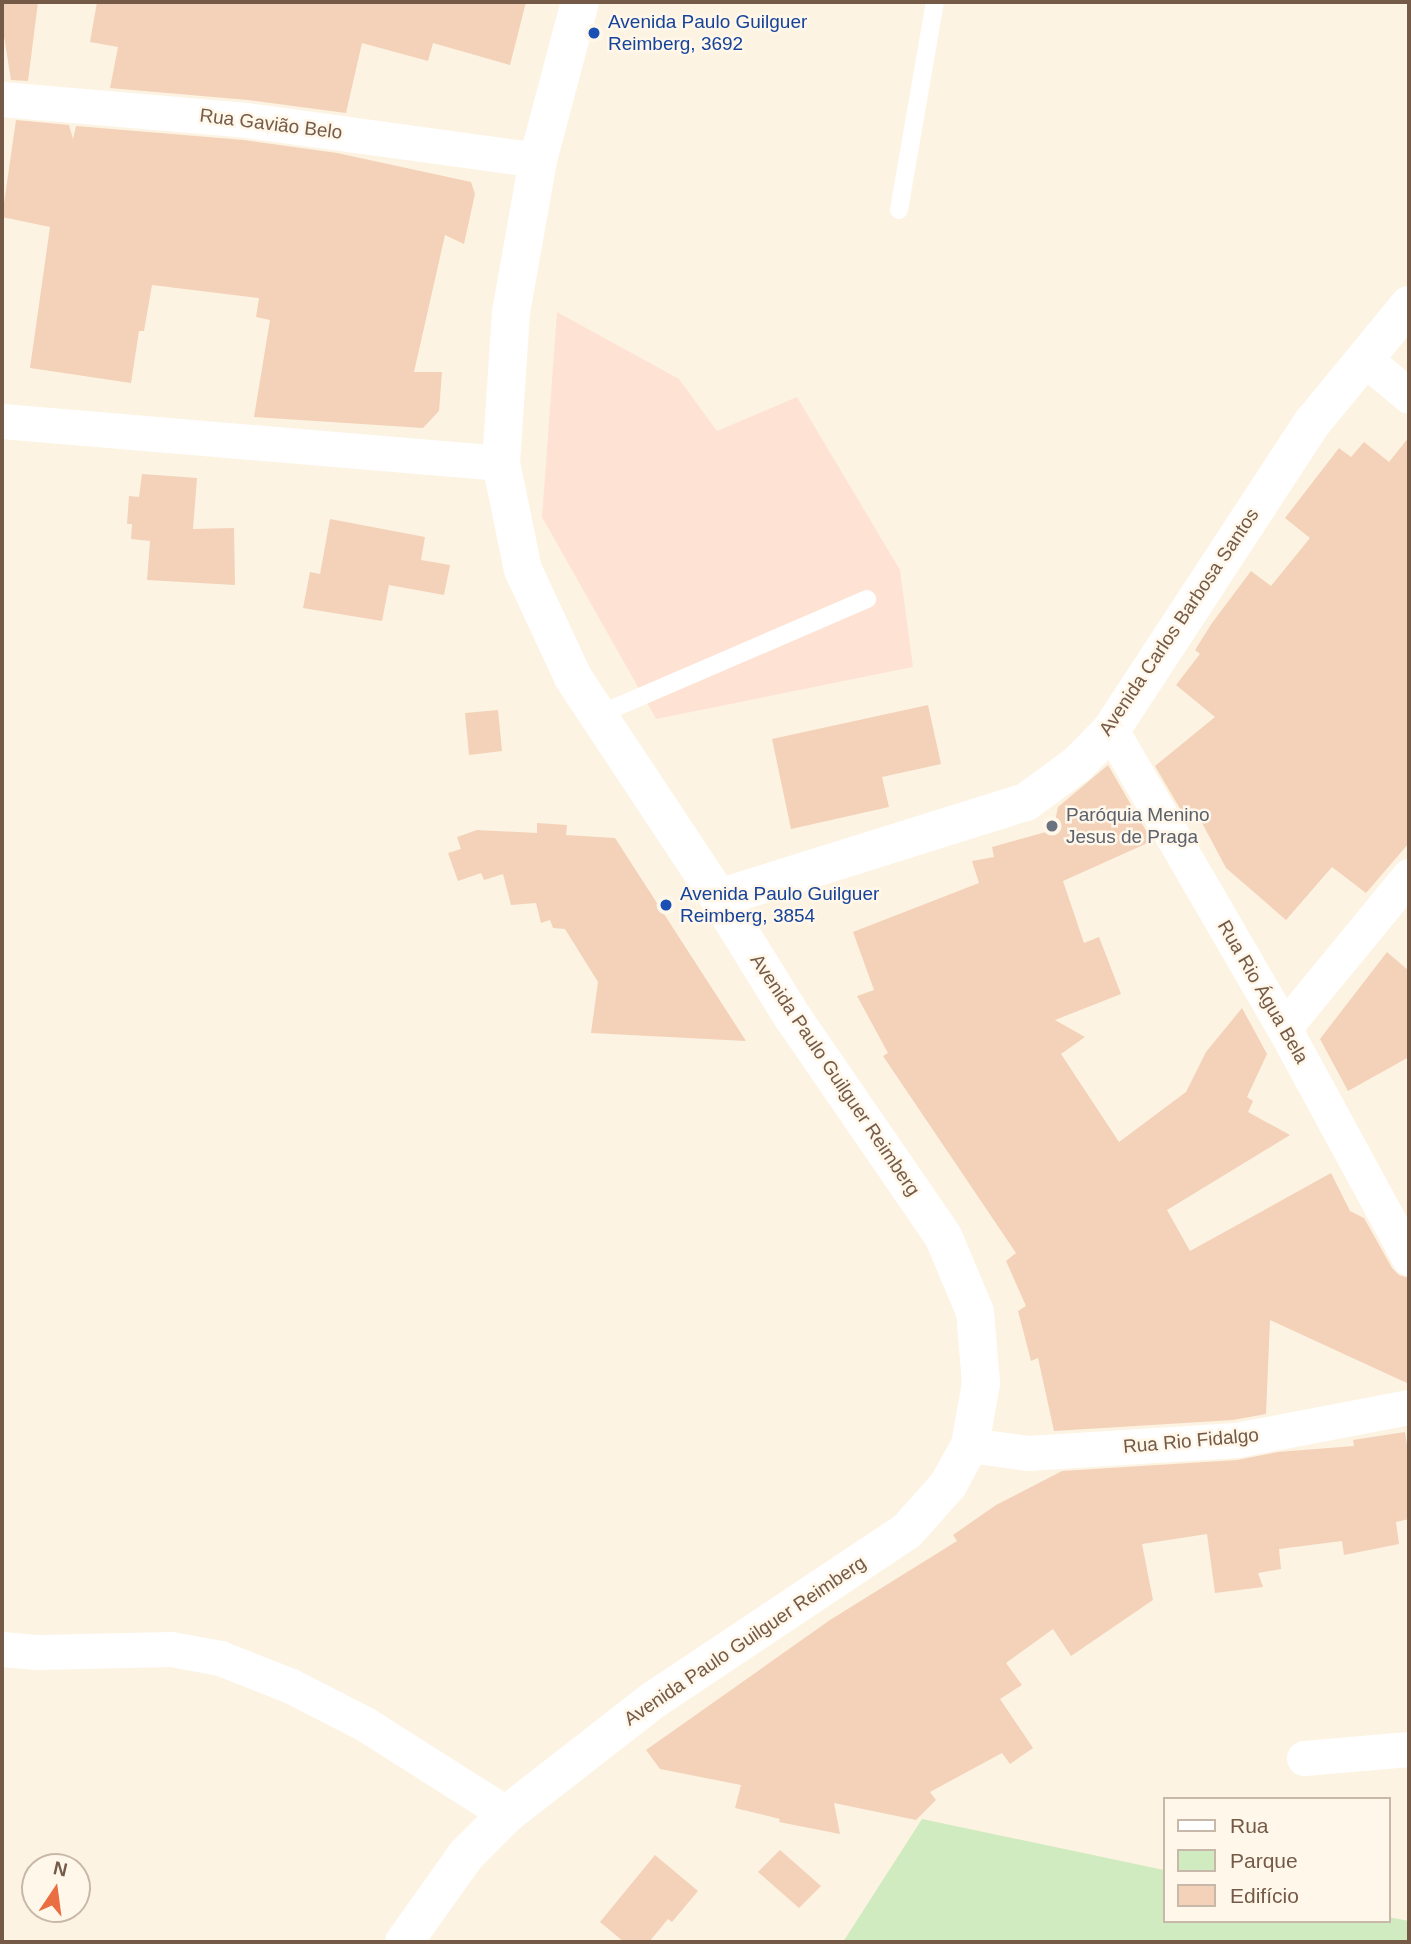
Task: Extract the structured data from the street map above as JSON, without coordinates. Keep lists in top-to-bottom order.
{
  "streets": {
    "main road": ["Avenida Carlos Barbosa Santos", "Avenida Paulo Guilguer Reimberg"],
    "street": ["Rua Gavião Belo", "Rua Rio Água Bela", "Rua Rio Fidalgo"]
  },
  "crossings": [
    ["Rua Gavião Belo", "Avenida Paulo Guilguer Reimberg"],
    ["Avenida Carlos Barbosa Santos", "Rua Rio Água Bela"],
    ["Avenida Carlos Barbosa Santos", "Avenida Paulo Guilguer Reimberg"],
    ["Avenida Paulo Guilguer Reimberg", "Rua Rio Fidalgo"]
  ],
  "places": ["Avenida Paulo Guilguer Reimberg, 3692", "Paróquia Menino Jesus de Praga", "Avenida Paulo Guilguer Reimberg, 3854"],
  "legend": ["Rua", "Parque", "Edifício"],
  "north": "top"
}
